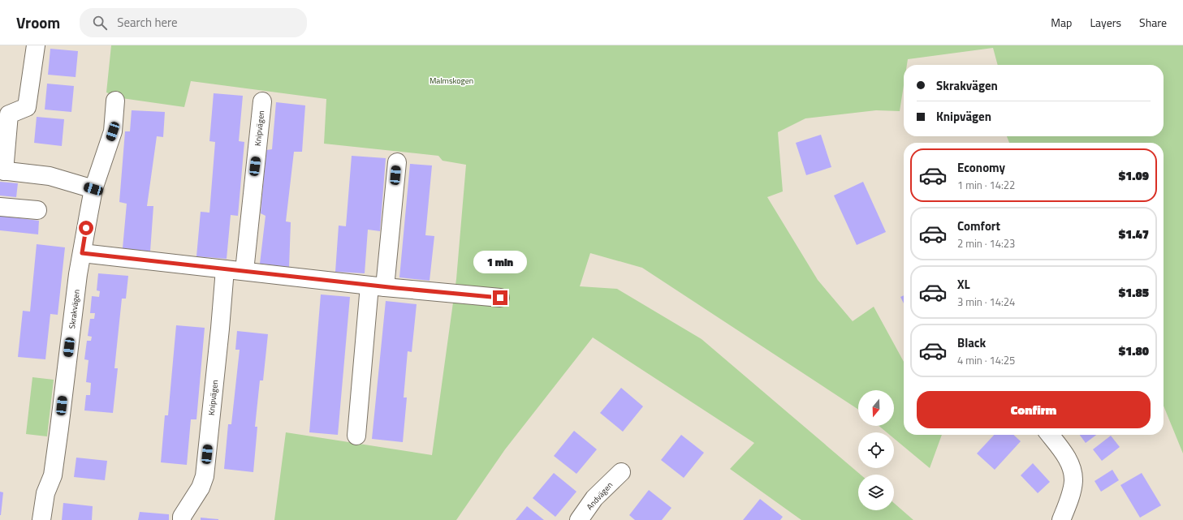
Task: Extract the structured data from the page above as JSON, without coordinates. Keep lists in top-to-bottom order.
{
  "streets": {
    "street": ["Knipvägen", "Skrakvägen", "Andvägen"]
  },
  "parks": ["Malmskogen"],
  "north": "bottom",
  "page": {
    "header": "Vroom",
    "search": "Search here",
    "nav": ["Map", "Layers", "Share"],
    "banner": ["Skrakvägen", "Knipvägen"],
    "list": [
      {
        "name": "Economy",
        "note": "1 min · 14:22",
        "value": "$1.09"
      },
      {
        "name": "Comfort",
        "note": "2 min · 14:23",
        "value": "$1.47"
      },
      {
        "name": "XL",
        "note": "3 min · 14:24",
        "value": "$1.85"
      },
      {
        "name": "Black",
        "note": "4 min · 14:25",
        "value": "$1.80"
      }
    ],
    "bubble": "1 min",
    "buttons": "Confirm"
  }
}
